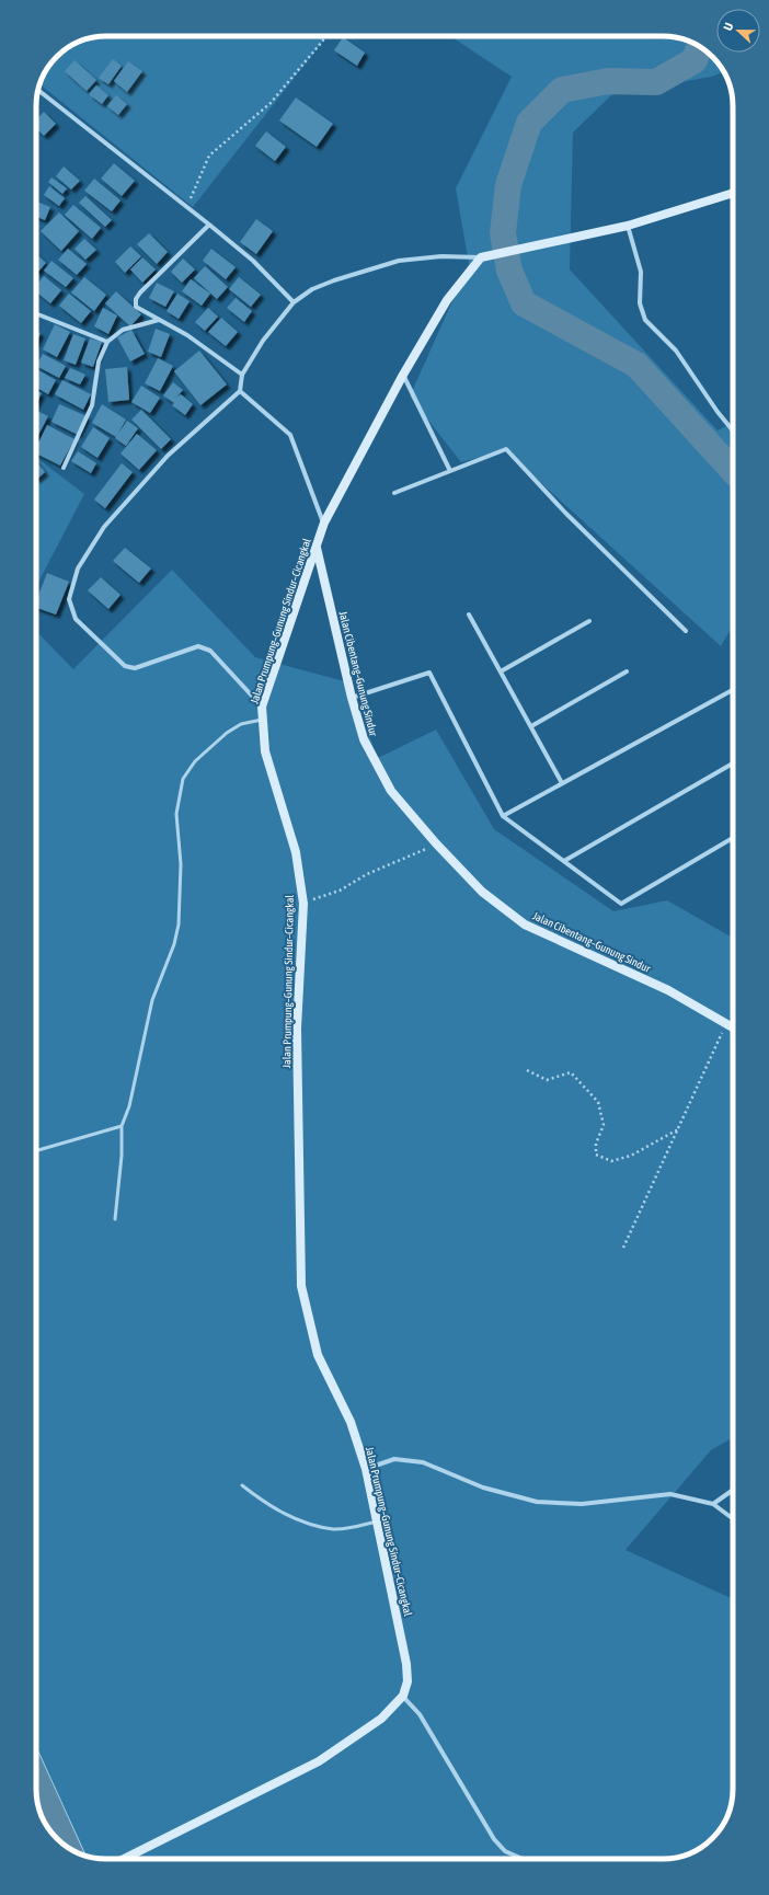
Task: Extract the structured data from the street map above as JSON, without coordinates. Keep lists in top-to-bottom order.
{
  "streets": {
    "main road": ["Jalan Prumpung–Gunung Sindur–Cicangkal", "Jalan Cibentang–Gunung Sindur"]
  },
  "crossings": [
    ["Jalan Prumpung–Gunung Sindur–Cicangkal", "Jalan Cibentang–Gunung Sindur"]
  ],
  "north": "left"
}
